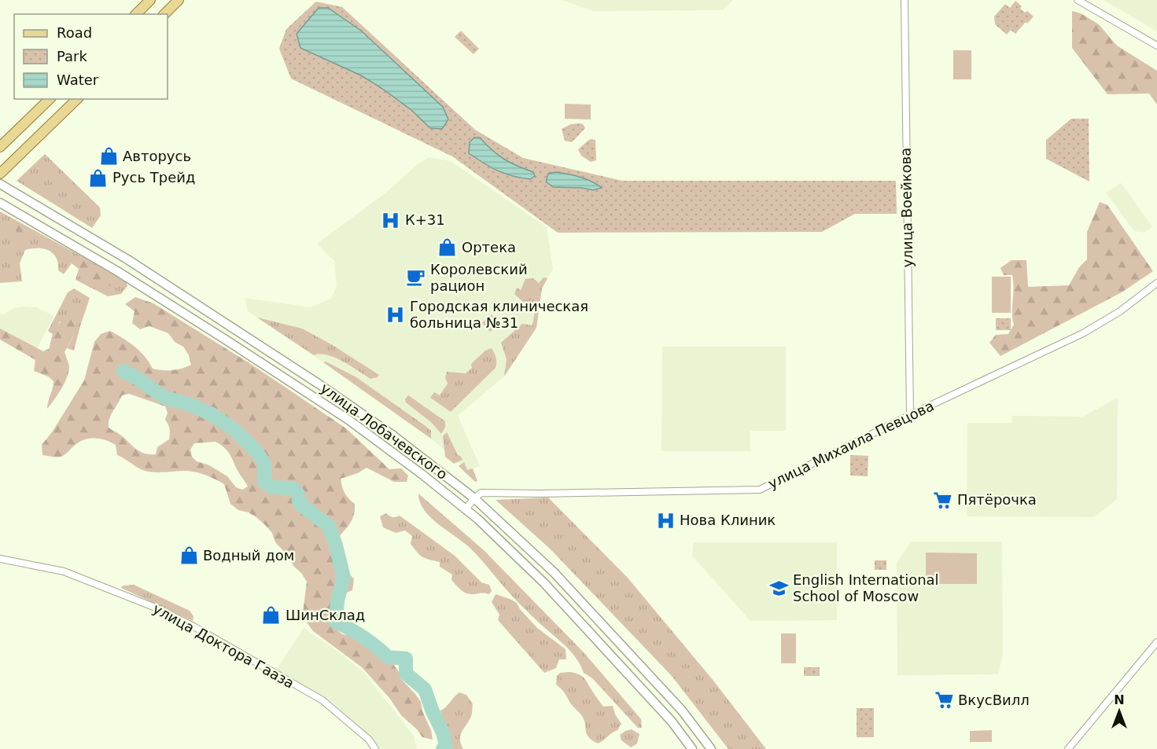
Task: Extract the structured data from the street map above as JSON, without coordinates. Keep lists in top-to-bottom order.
{
  "streets": {
    "main road": ["улица Лобачевского"],
    "street": ["улица Воейкова", "улица Михаила Певцова", "улица Доктора Гааза"]
  },
  "crossings": [
    ["улица Воейкова", "улица Михаила Певцова"],
    ["улица Лобачевского", "улица Михаила Певцова"]
  ],
  "places": {
    "shop": [
      "Авторусь",
      "Русь Трейд",
      "Ортека",
      "Водный дом",
      "ШинСклад"
    ],
    "hospital": ["К+31", "Городская клиническая больница №31", "Нова Клиник"],
    "cafe": ["Королевский рацион"],
    "supermarket": ["Пятёрочка", "ВкусВилл"],
    "school or university": ["English International School of Moscow"]
  },
  "legend": ["Road", "Park", "Water"],
  "north": "top"
}
